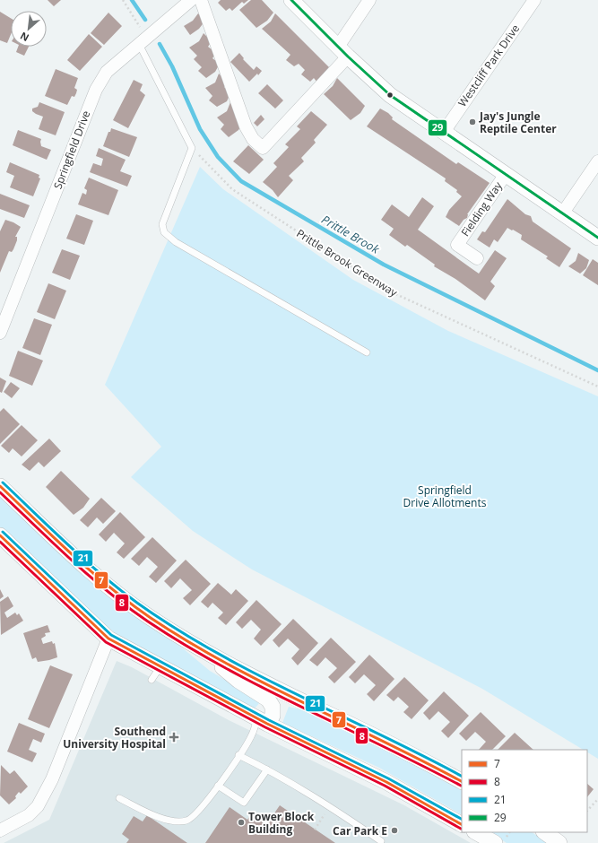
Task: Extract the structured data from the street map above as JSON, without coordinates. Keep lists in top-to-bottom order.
{
  "streets": {
    "street": ["Westcliff Park Drive", "Springfield Drive", "Fielding Way"],
    "path": ["Prittle Brook Greenway"]
  },
  "water": ["Prittle Brook"],
  "parks": ["Springfield Drive Allotments"],
  "places": {
    "other": ["Jay's Jungle Reptile Center", "Tower Block Building", "Car Park E"],
    "health": ["Southend University Hospital"]
  },
  "lines": [
    "transit line 29",
    "transit line 21",
    "transit line 7",
    "transit line 8"
  ],
  "legend": [
    "7",
    "8",
    "21",
    "29"
  ],
  "north": "bottom left"
}
